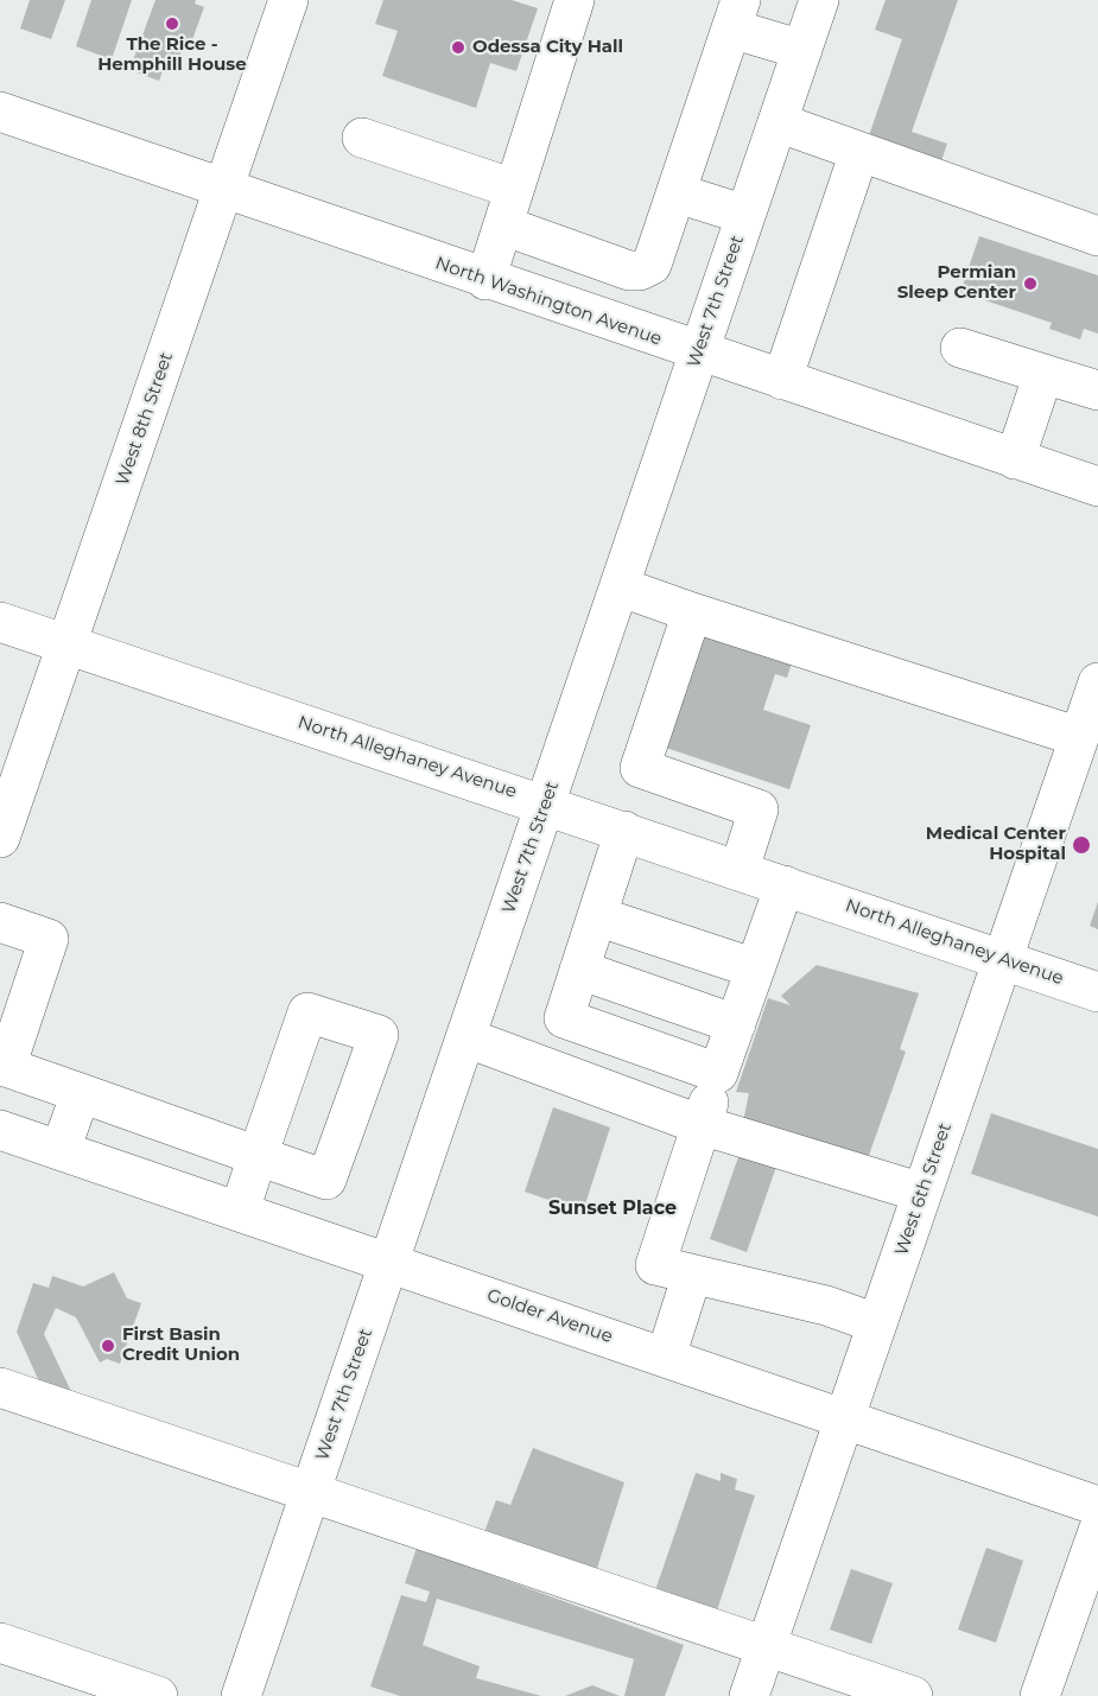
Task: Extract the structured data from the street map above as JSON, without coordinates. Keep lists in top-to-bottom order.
{
  "streets": {
    "street": [
      "North Washington Avenue",
      "West 7th Street",
      "West 8th Street",
      "North Alleghaney Avenue",
      "West 6th Street",
      "Golder Avenue"
    ]
  },
  "crossings": [
    ["North Washington Avenue", "West 7th Street"],
    ["North Washington Avenue", "West 8th Street"],
    ["West 7th Street", "North Alleghaney Avenue"],
    ["West 7th Street", "Golder Avenue"],
    ["West 8th Street", "North Alleghaney Avenue"],
    ["North Alleghaney Avenue", "West 6th Street"],
    ["West 6th Street", "Golder Avenue"]
  ],
  "districts": ["Sunset Place"],
  "places": [
    "The Rice - Hemphill House",
    "Odessa City Hall",
    "Permian Sleep Center",
    "Medical Center Hospital",
    "First Basin Credit Union"
  ]
}
